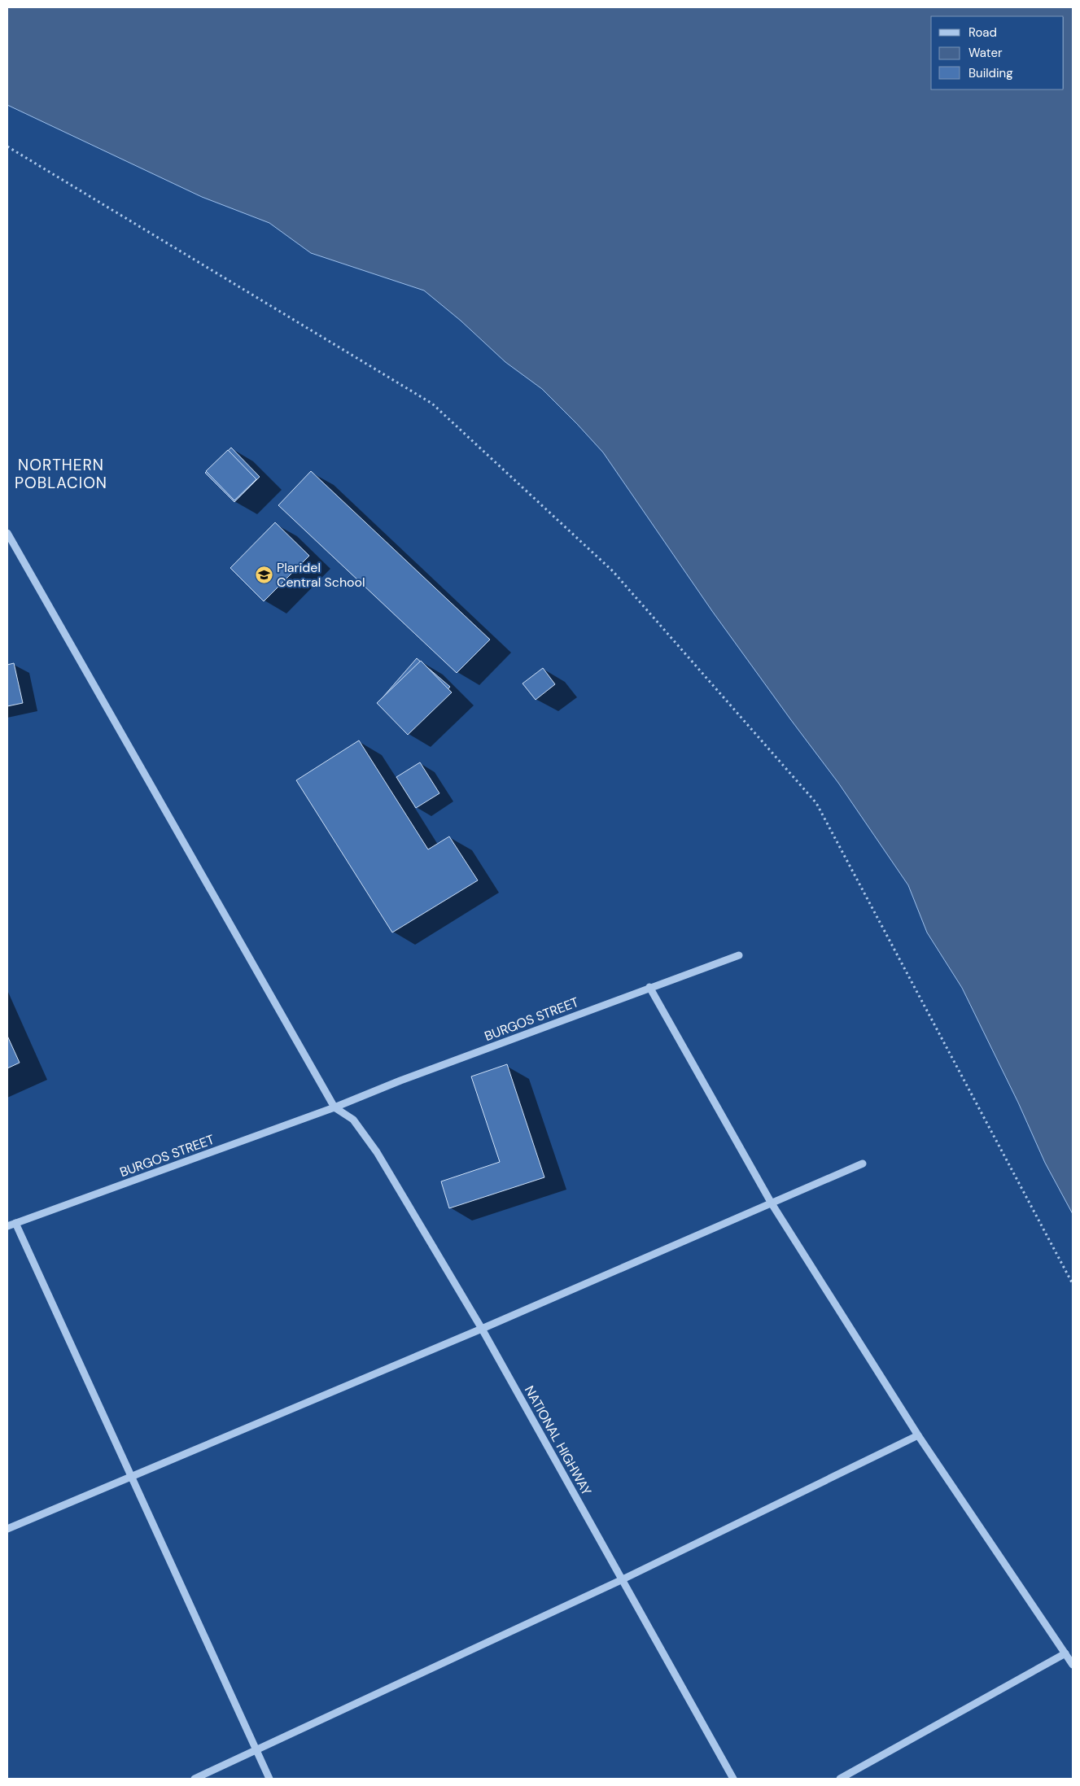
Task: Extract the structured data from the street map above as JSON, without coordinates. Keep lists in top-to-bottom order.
{
  "streets": {
    "street": ["BURGOS STREET", "NATIONAL HIGHWAY"]
  },
  "crossings": [
    ["BURGOS STREET", "NATIONAL HIGHWAY"]
  ],
  "districts": ["NORTHERN POBLACION"],
  "places": {
    "school or university": ["Plaridel Central School"]
  },
  "legend": ["Road", "Water", "Building"]
}
